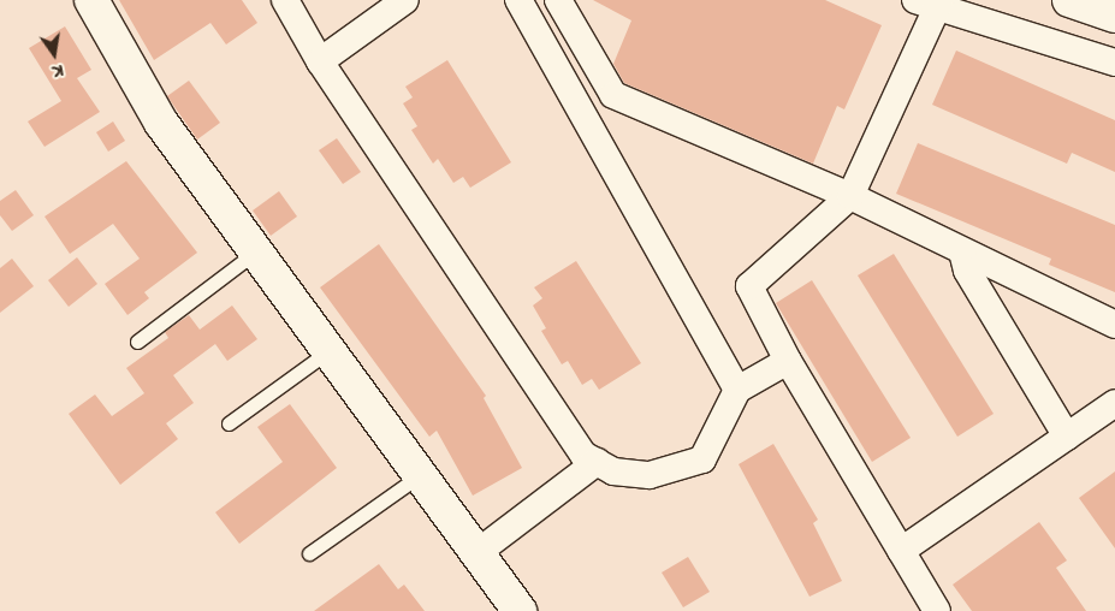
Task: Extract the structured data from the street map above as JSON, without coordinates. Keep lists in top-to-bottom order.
{
  "north": "bottom"
}
